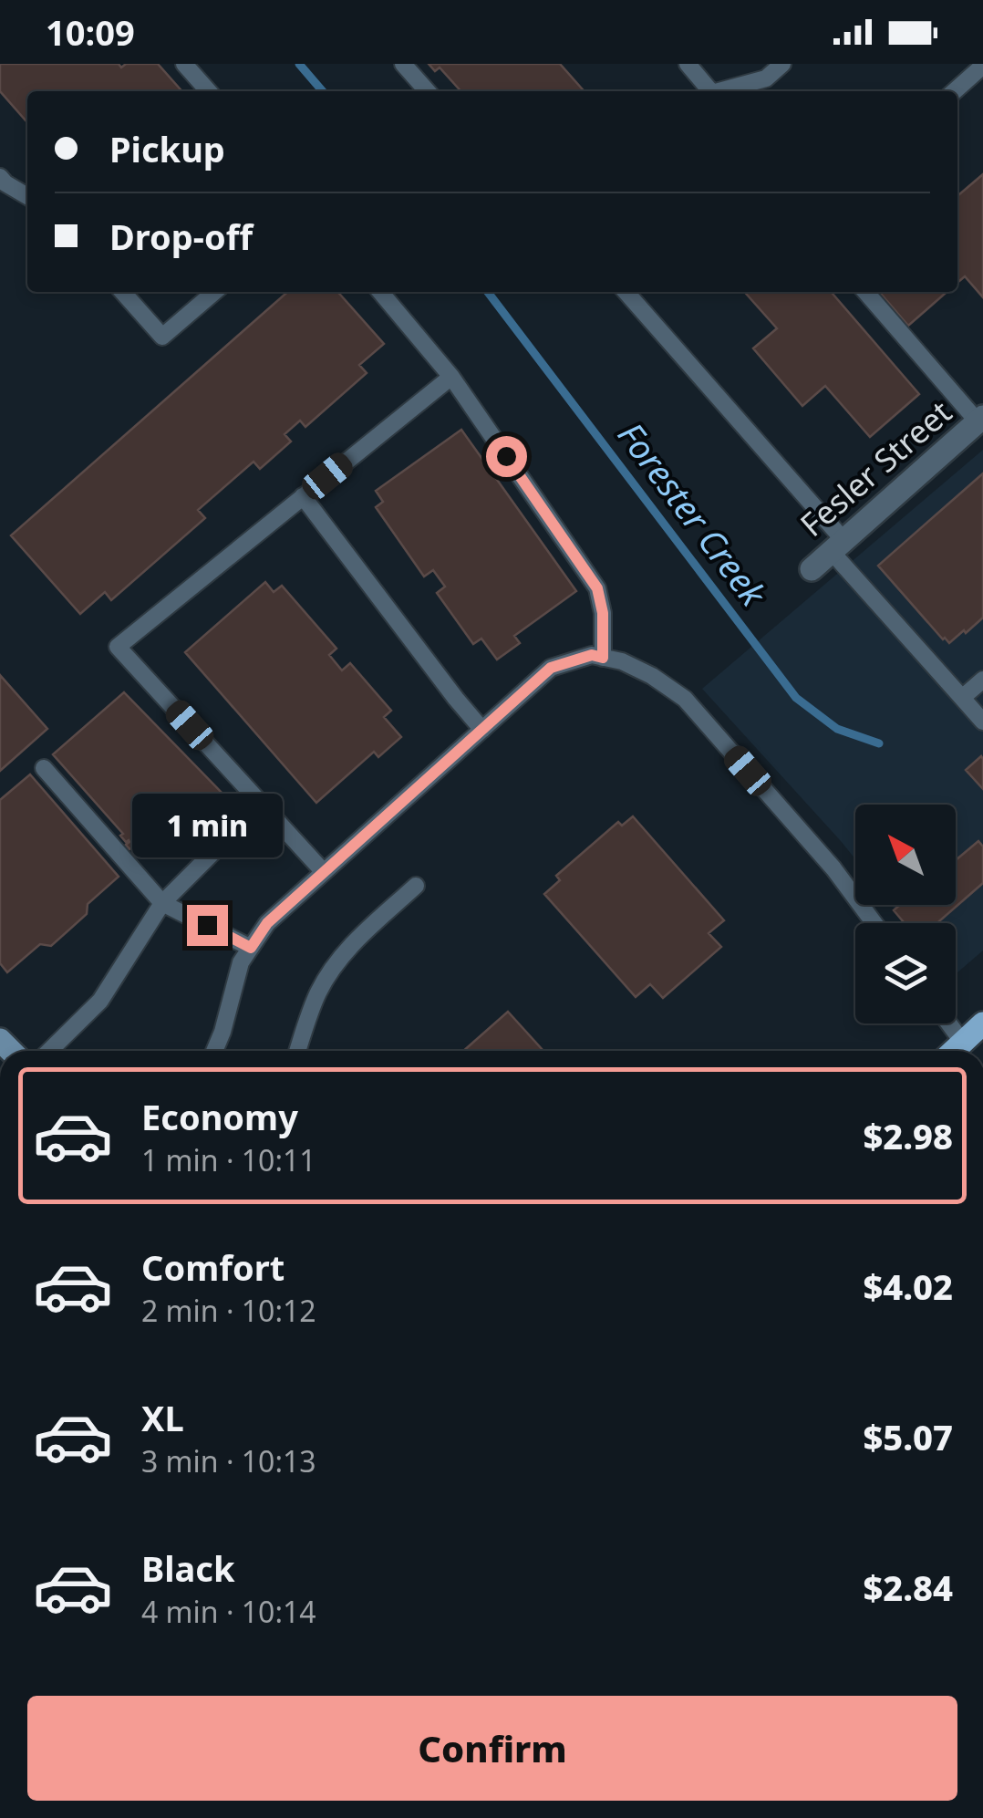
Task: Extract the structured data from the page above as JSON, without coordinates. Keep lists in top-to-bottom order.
{
  "streets": {
    "street": ["Fesler Street"]
  },
  "water": ["Forester Creek"],
  "north": "top left",
  "page": {
    "status": "10:09",
    "banner": ["Pickup", "Drop-off"],
    "bubble": "1 min",
    "list": [
      {
        "name": "Economy",
        "note": "1 min · 10:11",
        "value": "$2.98"
      },
      {
        "name": "Comfort",
        "note": "2 min · 10:12",
        "value": "$4.02"
      },
      {
        "name": "XL",
        "note": "3 min · 10:13",
        "value": "$5.07"
      },
      {
        "name": "Black",
        "note": "4 min · 10:14",
        "value": "$2.84"
      }
    ],
    "buttons": "Confirm"
  }
}
